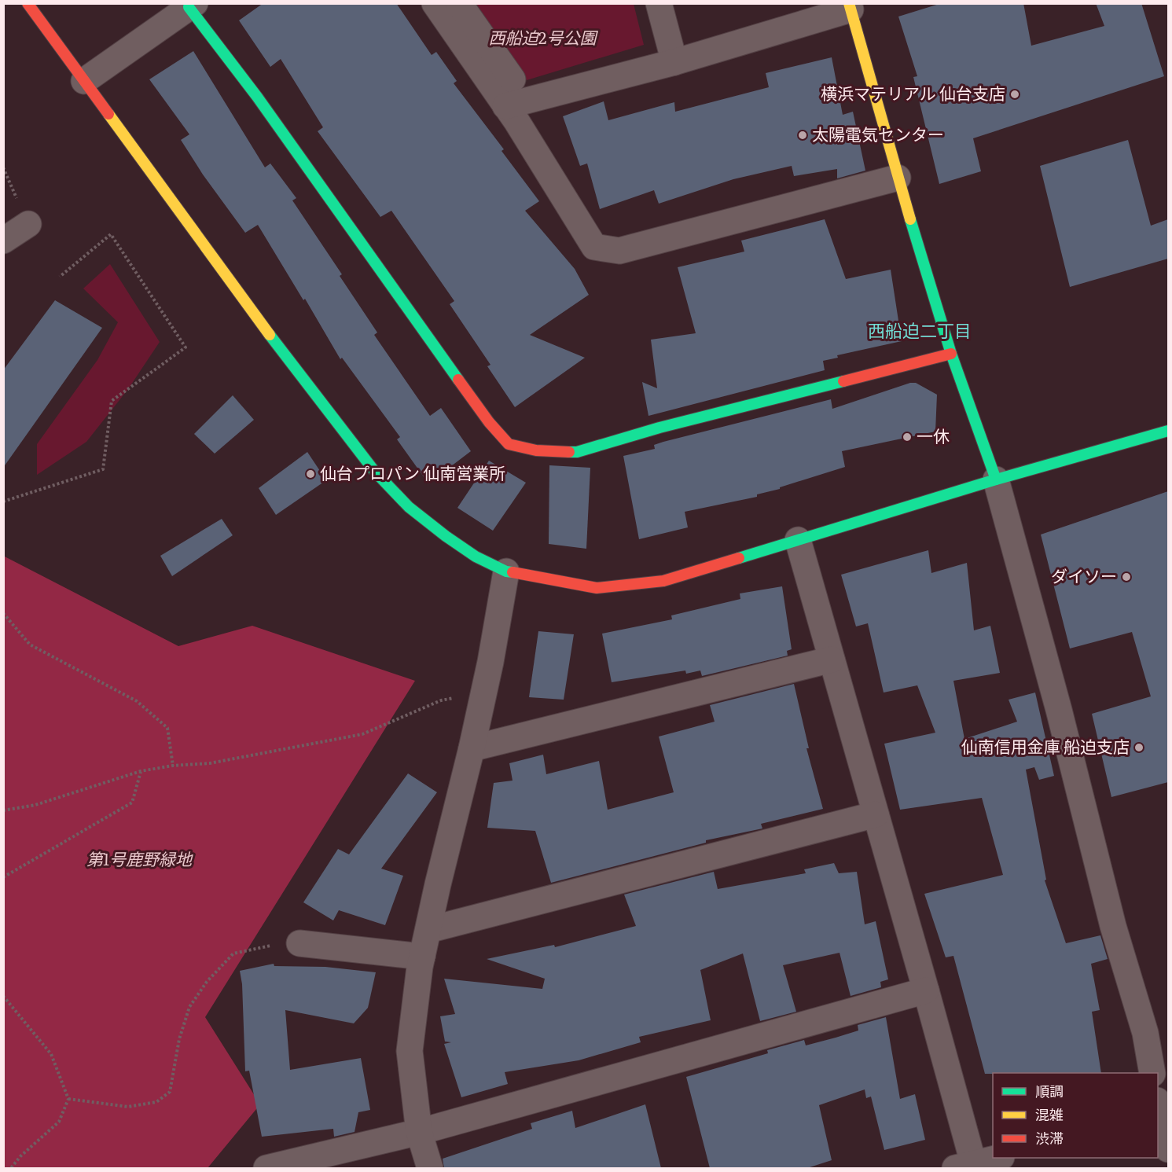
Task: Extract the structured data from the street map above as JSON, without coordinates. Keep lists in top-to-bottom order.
{
  "districts": ["西船迫二丁目"],
  "parks": ["西船迫2号公園", "第1号鹿野緑地"],
  "places": [
    "横浜マテリアル 仙台支店",
    "太陽電気センター",
    "一休",
    "仙台プロパン 仙南営業所",
    "ダイソー",
    "仙南信用金庫 船迫支店"
  ],
  "legend": ["順調", "混雑", "渋滞"]
}
